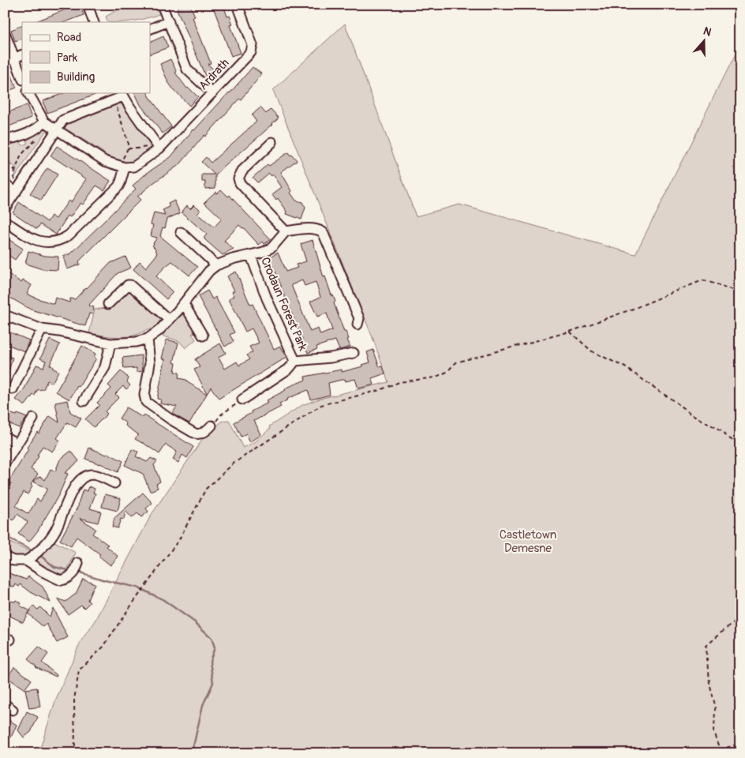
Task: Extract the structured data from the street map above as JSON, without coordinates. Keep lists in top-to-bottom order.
{
  "streets": {
    "street": ["Ardrath", "Crodaun Forest Park"]
  },
  "parks": ["Castletown Demesne"],
  "legend": ["Road", "Park", "Building"],
  "north": "top"
}
